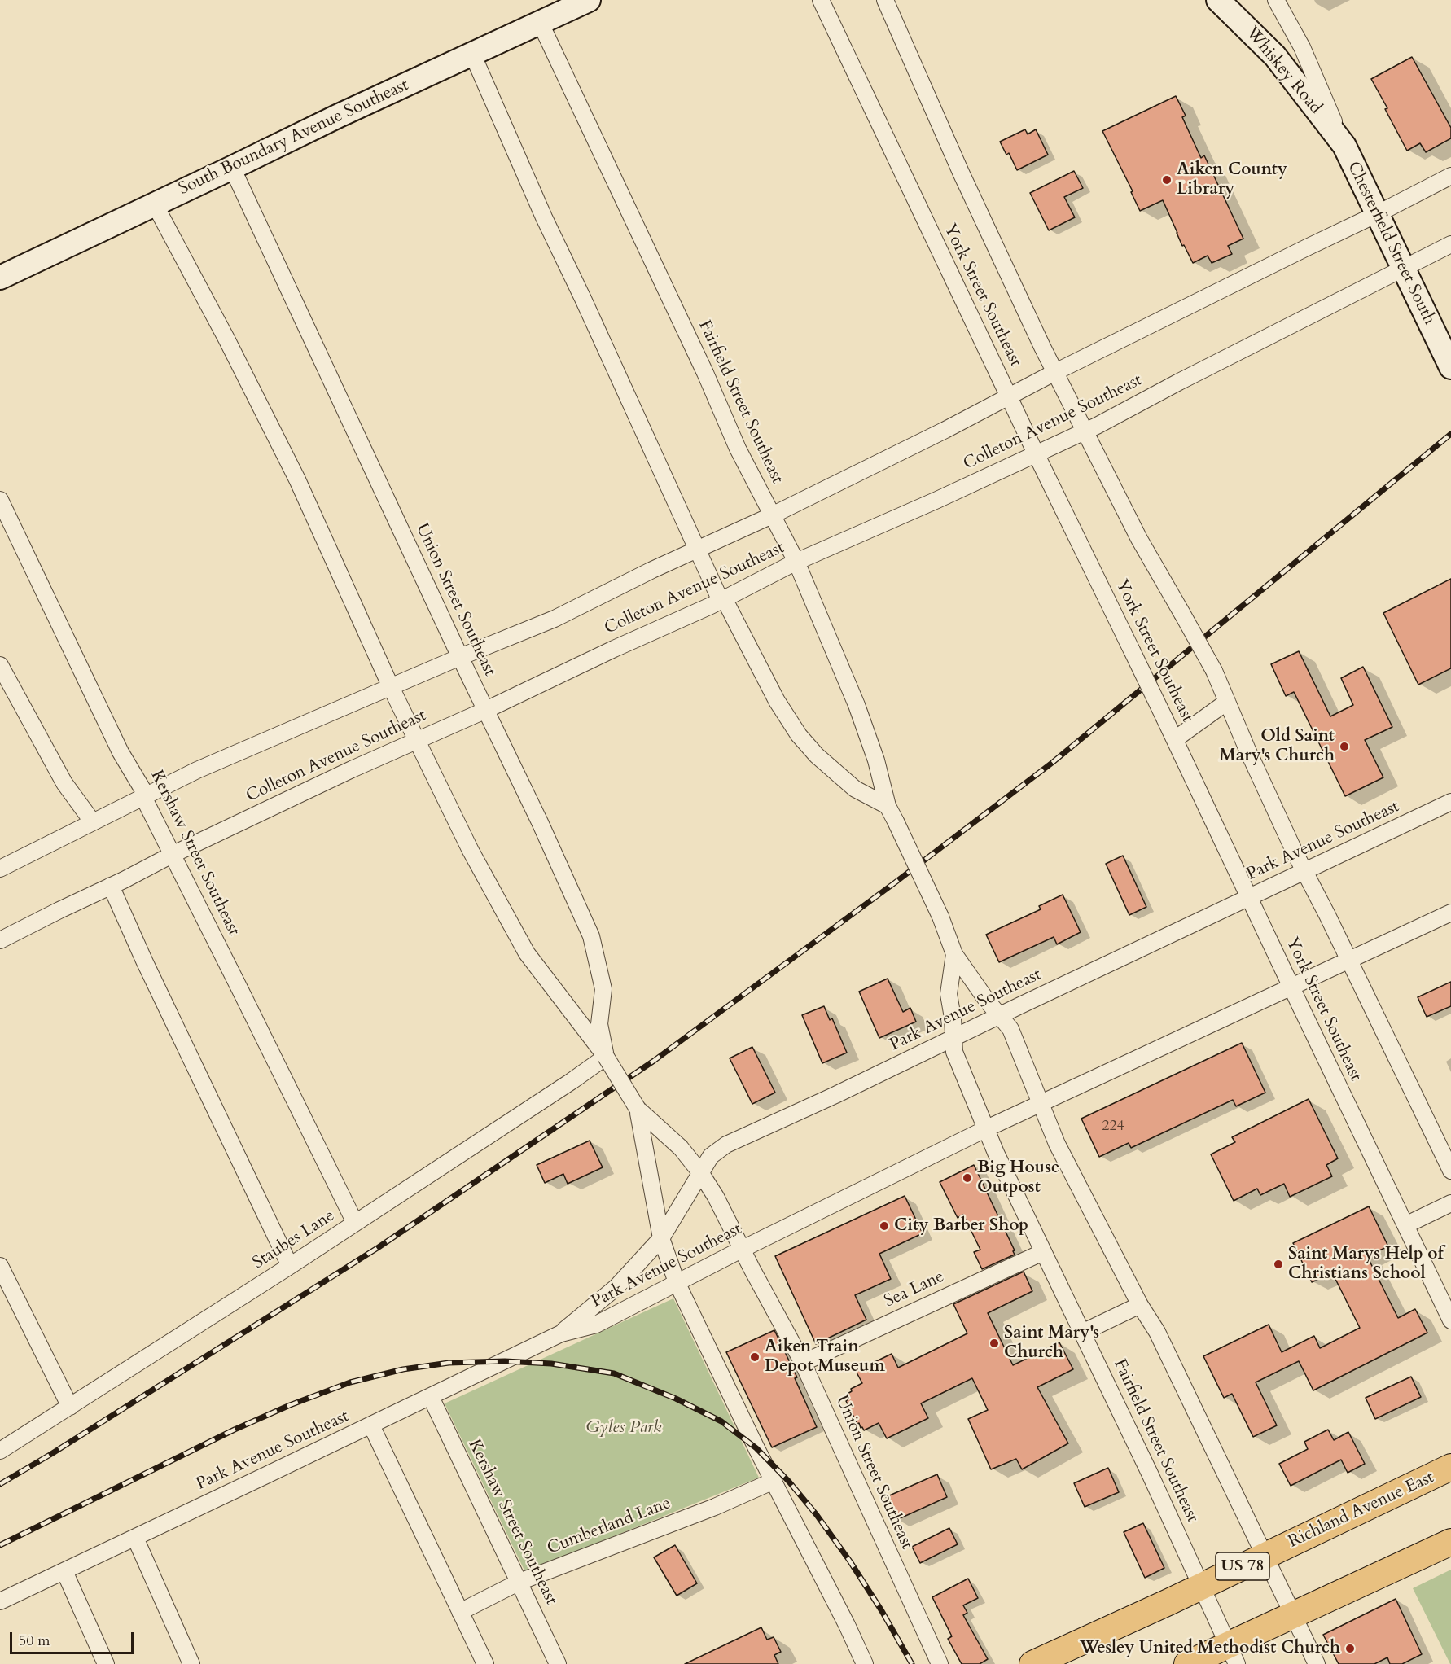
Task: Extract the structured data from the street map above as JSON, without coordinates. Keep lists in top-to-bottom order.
{
  "streets": {
    "main road": ["Richland Avenue East", "US 78"],
    "street": [
      "Whiskey Road",
      "South Boundary Avenue Southeast",
      "Chesterfield Street South",
      "York Street Southeast",
      "Fairfield Street Southeast",
      "Colleton Avenue Southeast",
      "Union Street Southeast",
      "Park Avenue Southeast",
      "Kershaw Street Southeast",
      "Staubes Lane",
      "Sea Lane",
      "Cumberland Lane"
    ]
  },
  "crossings": [
    ["Whiskey Road", "Chesterfield Street South"],
    ["South Boundary Avenue Southeast", "Fairfield Street Southeast"],
    ["South Boundary Avenue Southeast", "Union Street Southeast"],
    ["Chesterfield Street South", "Colleton Avenue Southeast"],
    ["York Street Southeast", "Colleton Avenue Southeast"],
    ["York Street Southeast", "Park Avenue Southeast"],
    ["Fairfield Street Southeast", "Colleton Avenue Southeast"],
    ["Fairfield Street Southeast", "Park Avenue Southeast"],
    ["Fairfield Street Southeast", "Sea Lane"],
    ["Fairfield Street Southeast", "Richland Avenue East"],
    ["Colleton Avenue Southeast", "Union Street Southeast"],
    ["Colleton Avenue Southeast", "Kershaw Street Southeast"],
    ["Union Street Southeast", "Park Avenue Southeast"],
    ["Union Street Southeast", "Staubes Lane"],
    ["Union Street Southeast", "Sea Lane"],
    ["Union Street Southeast", "Cumberland Lane"],
    ["Park Avenue Southeast", "Kershaw Street Southeast"],
    ["Kershaw Street Southeast", "Staubes Lane"],
    ["Kershaw Street Southeast", "Cumberland Lane"]
  ],
  "parks": ["Gyles Park"],
  "places": [
    "Aiken County Library",
    "Old Saint Mary's Church",
    "Big House Outpost",
    "City Barber Shop",
    "Saint Marys Help of Christians School",
    "Saint Mary's Church",
    "Aiken Train Depot Museum",
    "Wesley United Methodist Church"
  ],
  "house_numbers": ["224"],
  "scale_bar": "50 m"
}
